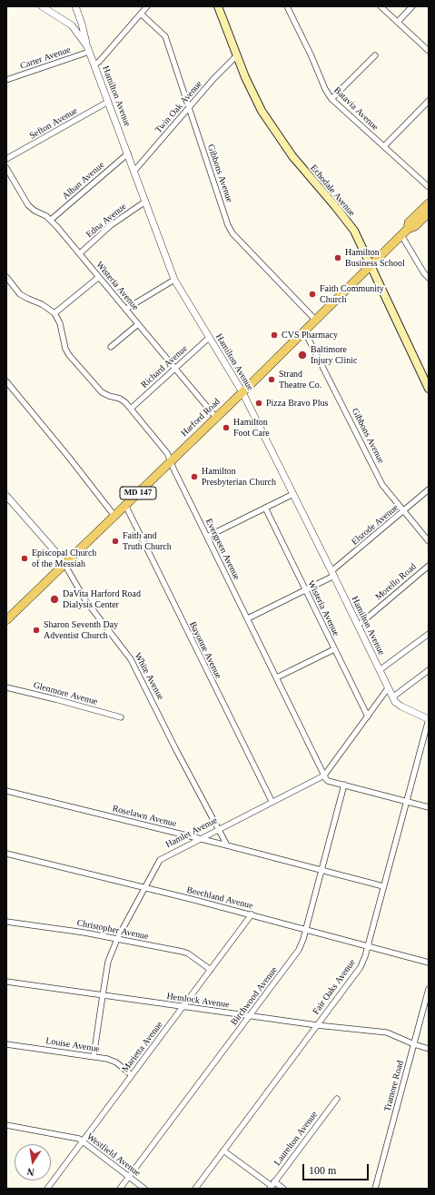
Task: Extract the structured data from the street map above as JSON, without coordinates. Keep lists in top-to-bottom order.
{
  "streets": {
    "main road": ["Echodale Avenue", "Harford Road", "MD 147"],
    "street": [
      "Carter Avenue",
      "Hamilton Avenue",
      "Twin Oak Avenue",
      "Batavia Avenue",
      "Sefton Avenue",
      "Gibbons Avenue",
      "Alban Avenue",
      "Edna Avenue",
      "Wisteria Avenue",
      "Richard Avenue",
      "Elsrode Avenue",
      "Evergreen Avenue",
      "Morello Road",
      "Bayonne Avenue",
      "White Avenue",
      "Glenmore Avenue",
      "Roselawn Avenue",
      "Hamlet Avenue",
      "Beechland Avenue",
      "Christopher Avenue",
      "Fair Oaks Avenue",
      "Birchwood Avenue",
      "Hemlock Avenue",
      "Louise Avenue",
      "Marietta Avenue",
      "Tramore Road",
      "Laurelton Avenue",
      "Westfield Avenue"
    ]
  },
  "crossings": [
    ["Carter Avenue", "Hamilton Avenue"],
    ["Hamilton Avenue", "Twin Oak Avenue"],
    ["Hamilton Avenue", "Sefton Avenue"],
    ["Hamilton Avenue", "Alban Avenue"],
    ["Hamilton Avenue", "Edna Avenue"],
    ["Hamilton Avenue", "Richard Avenue"],
    ["Hamilton Avenue", "Harford Road"],
    ["Hamilton Avenue", "Elsrode Avenue"],
    ["Hamilton Avenue", "Morello Road"],
    ["Hamilton Avenue", "Hamlet Avenue"],
    ["Hamilton Avenue", "Fair Oaks Avenue"],
    ["Twin Oak Avenue", "Gibbons Avenue"],
    ["Twin Oak Avenue", "Echodale Avenue"],
    ["Gibbons Avenue", "Harford Road"],
    ["Gibbons Avenue", "Elsrode Avenue"],
    ["Alban Avenue", "Wisteria Avenue"],
    ["Echodale Avenue", "Harford Road"],
    ["Edna Avenue", "Wisteria Avenue"],
    ["Wisteria Avenue", "Richard Avenue"],
    ["Wisteria Avenue", "Harford Road"],
    ["Wisteria Avenue", "Elsrode Avenue"],
    ["Wisteria Avenue", "Hamlet Avenue"],
    ["Richard Avenue", "Evergreen Avenue"],
    ["Harford Road", "Evergreen Avenue"],
    ["Harford Road", "Bayonne Avenue"],
    ["Harford Road", "White Avenue"],
    ["Elsrode Avenue", "Evergreen Avenue"],
    ["Evergreen Avenue", "Hamlet Avenue"],
    ["Bayonne Avenue", "Hamlet Avenue"],
    ["White Avenue", "Roselawn Avenue"],
    ["White Avenue", "Hamlet Avenue"],
    ["Roselawn Avenue", "Hamlet Avenue"],
    ["Roselawn Avenue", "Fair Oaks Avenue"],
    ["Roselawn Avenue", "Birchwood Avenue"],
    ["Hamlet Avenue", "Beechland Avenue"],
    ["Hamlet Avenue", "Christopher Avenue"],
    ["Hamlet Avenue", "Hemlock Avenue"],
    ["Hamlet Avenue", "Louise Avenue"],
    ["Beechland Avenue", "Fair Oaks Avenue"],
    ["Beechland Avenue", "Birchwood Avenue"],
    ["Beechland Avenue", "Marietta Avenue"],
    ["Christopher Avenue", "Marietta Avenue"],
    ["Fair Oaks Avenue", "Hemlock Avenue"],
    ["Birchwood Avenue", "Hemlock Avenue"],
    ["Birchwood Avenue", "Westfield Avenue"],
    ["Hemlock Avenue", "Marietta Avenue"],
    ["Hemlock Avenue", "Tramore Road"],
    ["Louise Avenue", "Marietta Avenue"],
    ["Marietta Avenue", "Westfield Avenue"]
  ],
  "places": [
    "Hamilton Business School",
    "Faith Community Church",
    "CVS Pharmacy",
    "Baltimore Injury Clinic",
    "Strand Theatre Co.",
    "Pizza Bravo Plus",
    "Hamilton Foot Care",
    "Hamilton Presbyterian Church",
    "Faith and Truth Church",
    "Episcopal Church of the Messiah",
    "DaVita Harford Road Dialysis Center",
    "Sharon Seventh Day Adventist Church"
  ],
  "scale_bar": "100 m",
  "north": "bottom"
}
